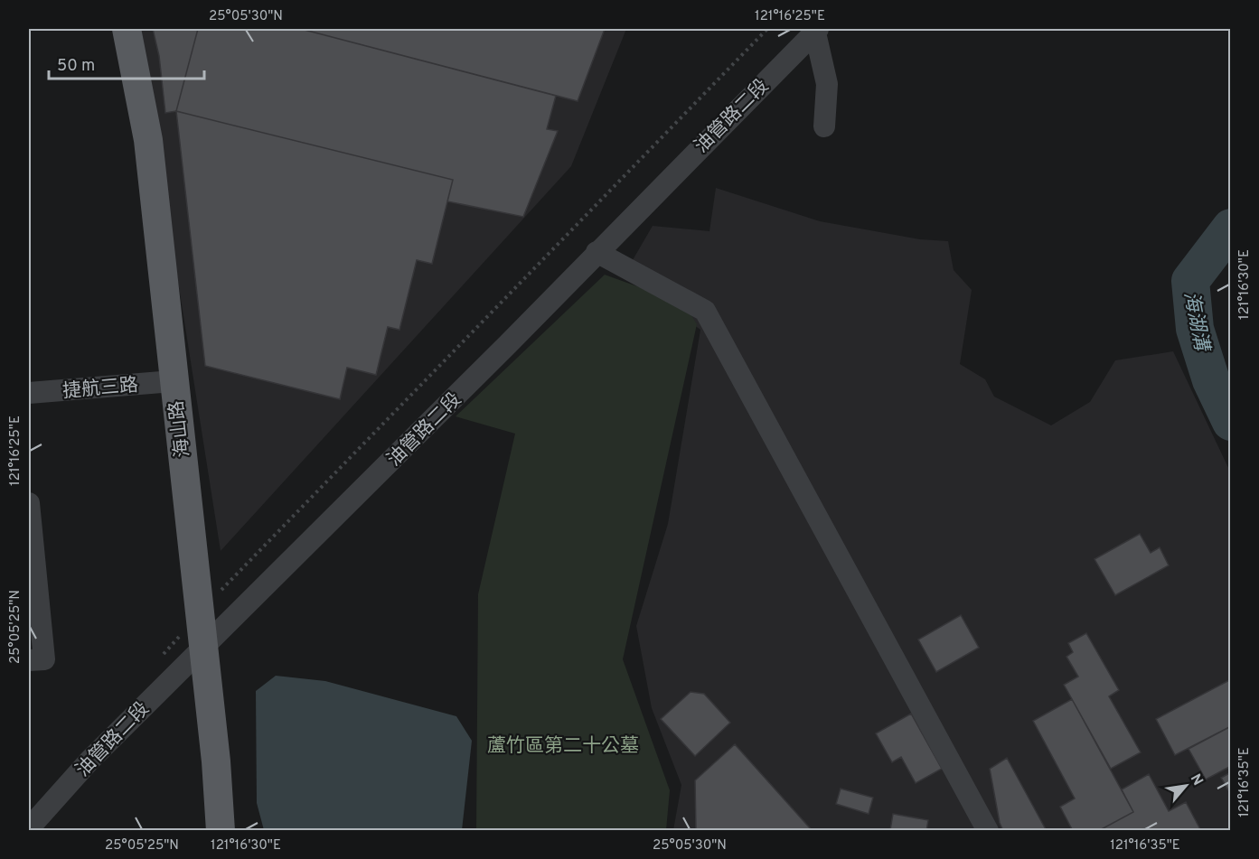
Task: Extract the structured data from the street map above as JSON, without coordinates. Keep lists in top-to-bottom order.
{
  "streets": {
    "main road": ["海山路"],
    "street": ["油管路二段", "捷航三路"]
  },
  "crossings": [
    ["油管路二段", "海山路"],
    ["捷航三路", "海山路"]
  ],
  "water": ["海湖溝"],
  "parks": ["蘆竹區第二十公墓"],
  "scale_bar": "50 m",
  "north": "top right",
  "coordinates": [
    "25°05'30\"N",
    "121°16'25\"E",
    "121°16'30\"E",
    "25°05'25\"N",
    "121°16'35\"E"
  ]
}
